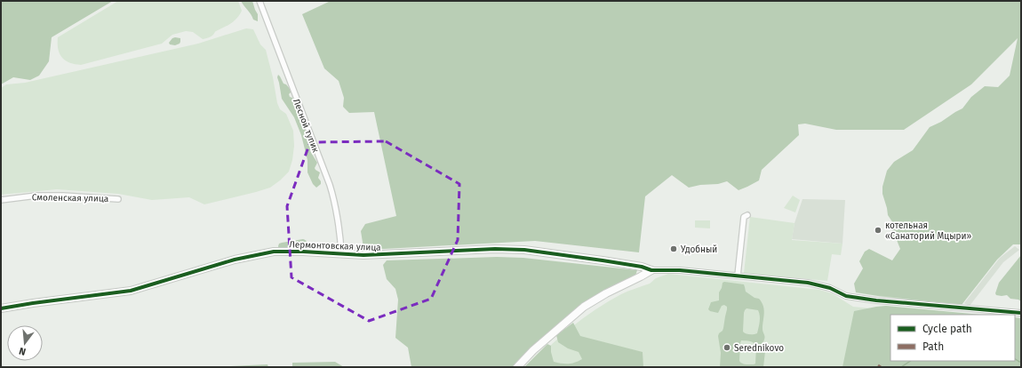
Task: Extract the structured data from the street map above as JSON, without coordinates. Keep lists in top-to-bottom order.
{
  "streets": {
    "street": ["Лесной тупик", "Смоленская улица", "Лермонтовская улица"]
  },
  "crossings": [
    ["Лесной тупик", "Лермонтовская улица"]
  ],
  "places": ["котельная «Санаторий Мцыри»", "Удобный", "Serednikovo"],
  "legend": ["Cycle path", "Path"],
  "north": "bottom"
}
